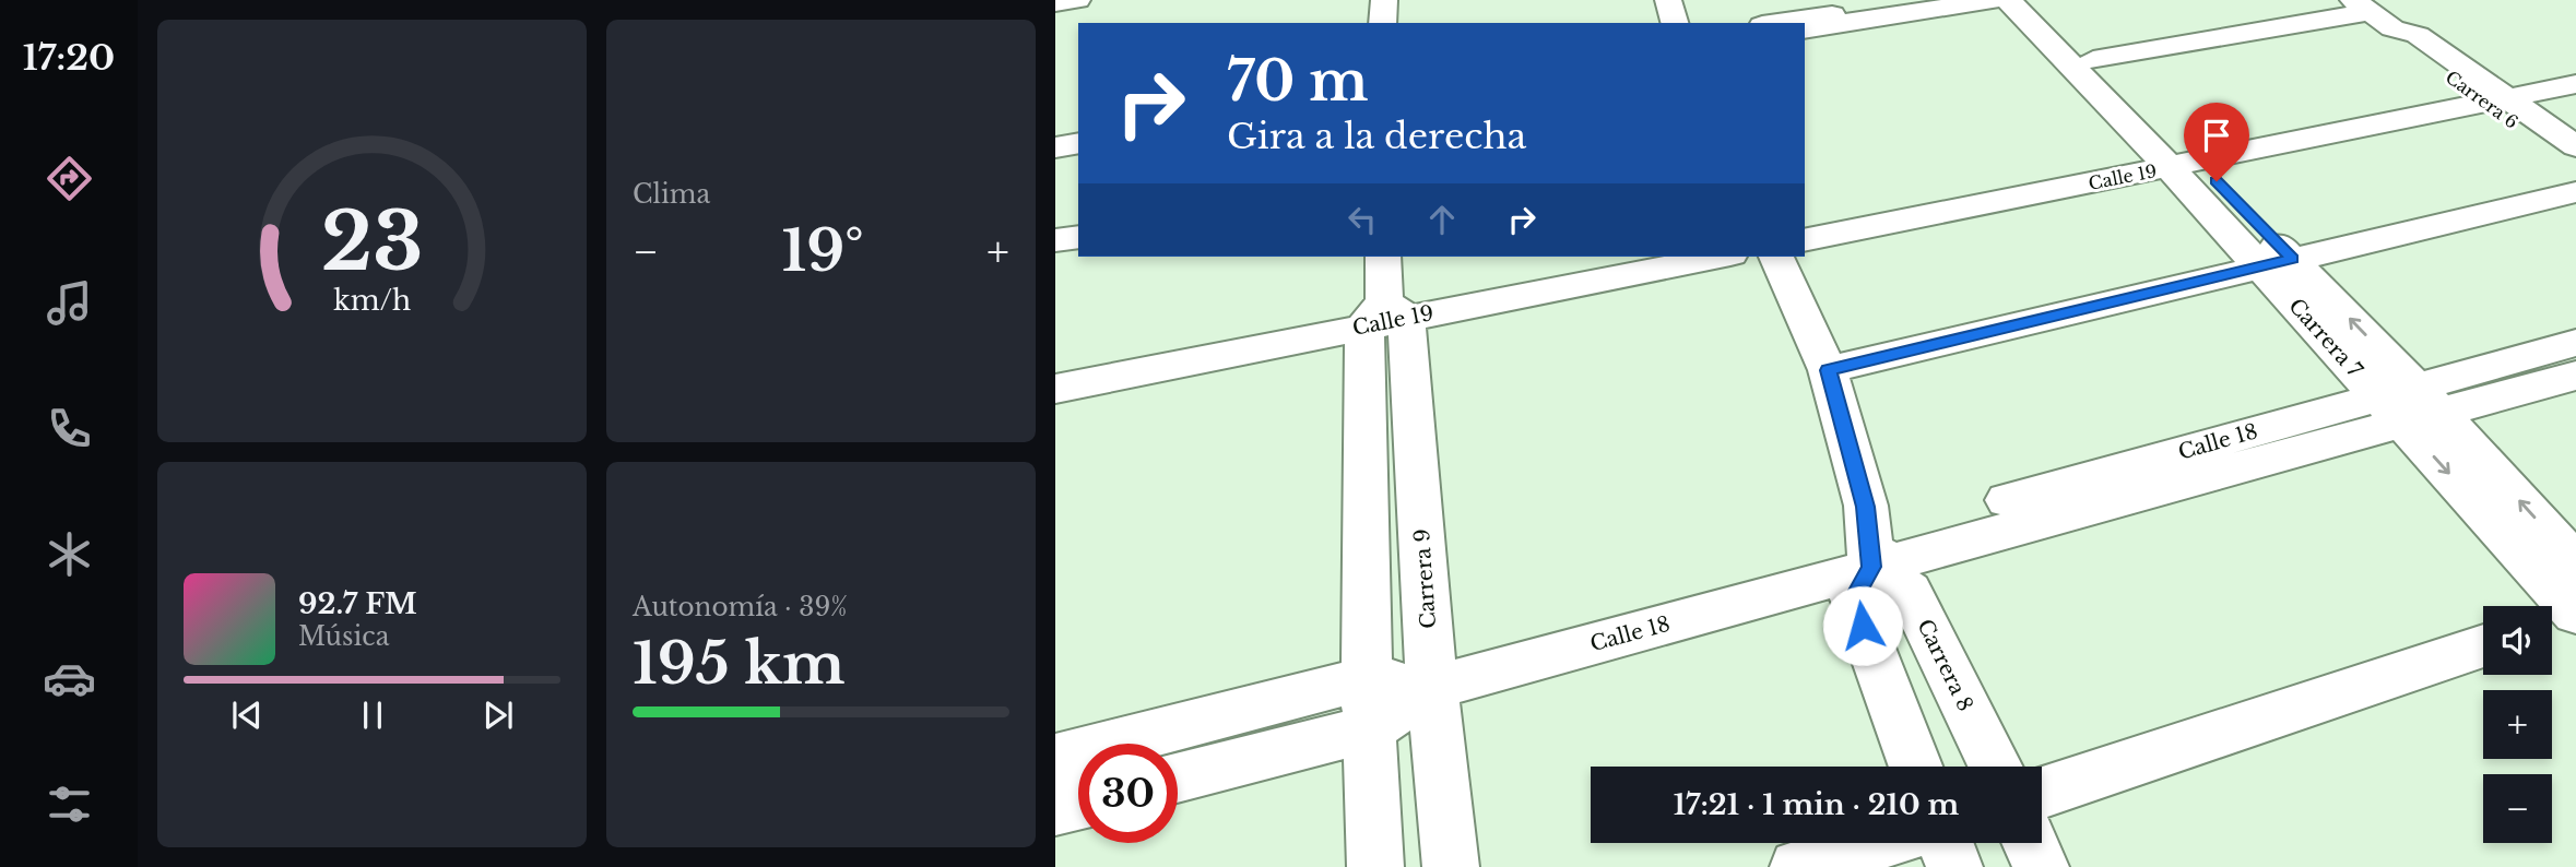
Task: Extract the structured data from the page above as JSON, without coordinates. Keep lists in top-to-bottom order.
{
  "streets": {
    "street": [
      "Carrera 6",
      "Calle 19",
      "Carrera 7",
      "Calle 18",
      "Carrera 9",
      "Carrera 8"
    ]
  },
  "crossings": [
    ["Carrera 6", "Calle 19"],
    ["Calle 19", "Carrera 7"],
    ["Calle 19", "Carrera 9"],
    ["Carrera 7", "Calle 18"],
    ["Calle 18", "Carrera 9"],
    ["Calle 18", "Carrera 8"]
  ],
  "page": {
    "tabs": "17:20",
    "tile": [
      "Clima",
      ["Autonomía · 39%", "195 km"]
    ],
    "turn": ["70 m", "Gira a la derecha"],
    "heat": ["−", "19°", "+"],
    "song": ["92.7 FM", "Música"],
    "map_buttons": ["+", "−"],
    "limit": "30",
    "trip": "17:21 · 1 min · 210 m",
    "gauge": ["23", "km/h"]
  }
}
